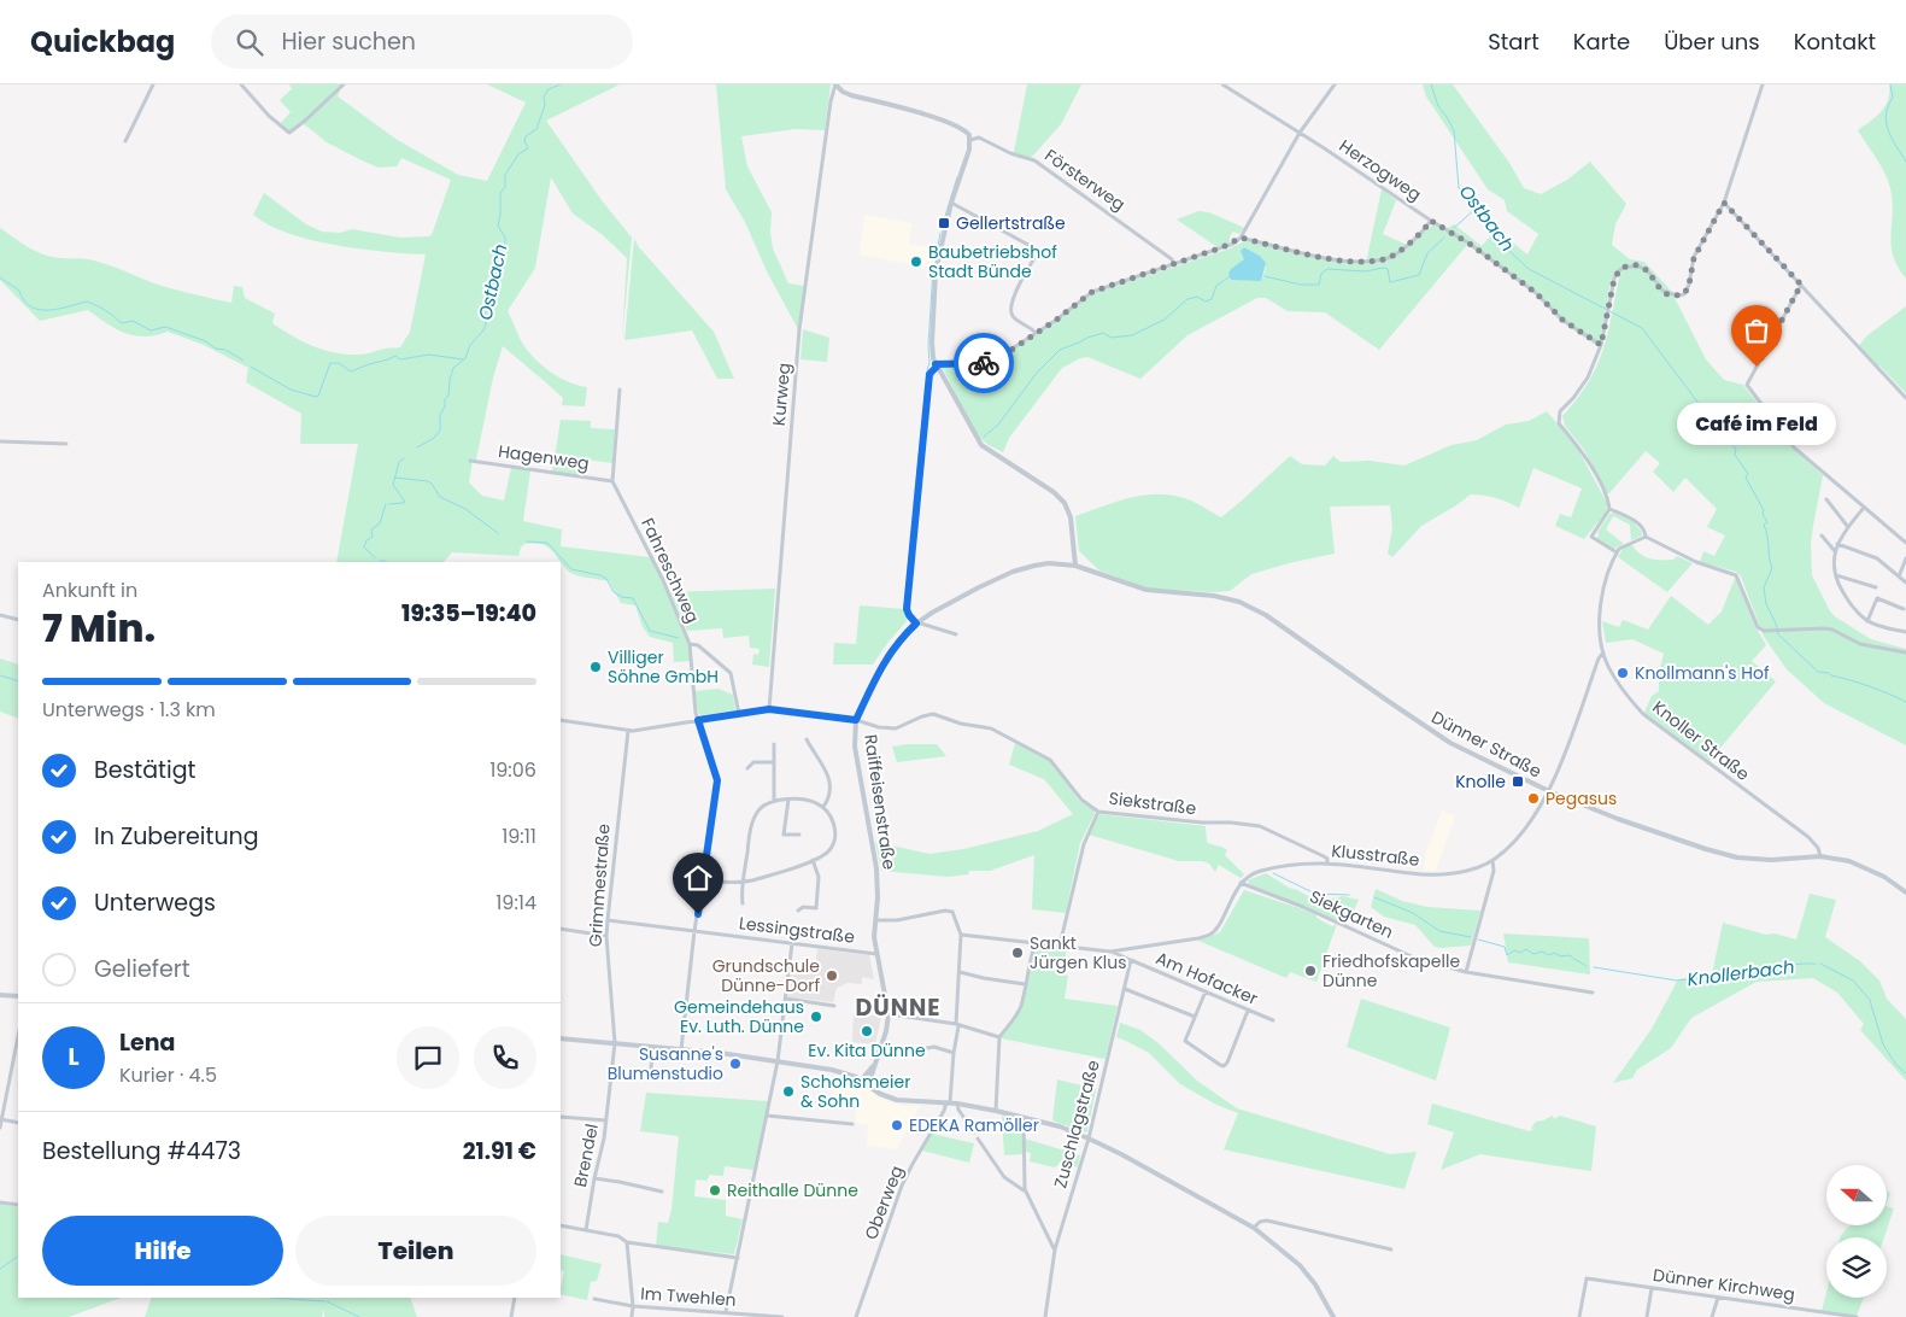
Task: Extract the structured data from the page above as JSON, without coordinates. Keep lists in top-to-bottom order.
{
  "streets": {
    "street": [
      "Herzogweg",
      "Försterweg",
      "Kurweg",
      "Hagenweg",
      "Fahreschweg",
      "Knoller Straße",
      "Dünner Straße",
      "Raiffeisenstraße",
      "Siekstraße",
      "Klusstraße",
      "Grimmestraße",
      "Siekgarten",
      "Lessingstraße",
      "Am Hofacker",
      "Zuschlagstraße",
      "Brendel",
      "Oberweg",
      "Dünner Kirchweg",
      "Im Twehlen"
    ]
  },
  "crossings": [
    ["Kurweg", "Siekstraße"],
    ["Hagenweg", "Fahreschweg"],
    ["Fahreschweg", "Siekstraße"],
    ["Fahreschweg", "Lessingstraße"],
    ["Knoller Straße", "Dünner Straße"],
    ["Knoller Straße", "Klusstraße"],
    ["Dünner Straße", "Raiffeisenstraße"],
    ["Dünner Straße", "Klusstraße"],
    ["Raiffeisenstraße", "Siekstraße"],
    ["Raiffeisenstraße", "Lessingstraße"],
    ["Siekstraße", "Klusstraße"],
    ["Siekstraße", "Grimmestraße"],
    ["Klusstraße", "Siekgarten"],
    ["Grimmestraße", "Lessingstraße"],
    ["Grimmestraße", "Brendel"],
    ["Am Hofacker", "Zuschlagstraße"]
  ],
  "districts": ["DÜNNE"],
  "water": ["Ostbach", "Knollerbach"],
  "places": {
    "transit": ["Gellertstraße", "Knolle"],
    "other": [
      "Baubetriebshof Stadt Bünde",
      "Café im Feld",
      "Villiger Söhne GmbH",
      "Knollmann's Hof",
      "Pegasus",
      "Sankt Jürgen Klus",
      "Friedhofskapelle Dünne",
      "Grundschule Dünne-Dorf",
      "Gemeindehaus Ev. Luth. Dünne",
      "Ev. Kita Dünne",
      "Susanne's Blumenstudio",
      "Schohsmeier & Sohn",
      "EDEKA Ramöller",
      "Reithalle Dünne"
    ]
  },
  "north": "left",
  "page": {
    "header": "Quickbag",
    "search": "Hier suchen",
    "nav": [
      "Start",
      "Karte",
      "Über uns",
      "Kontakt"
    ],
    "bubble": "Café im Feld",
    "heading": ["7 Min.", "Ankunft in", "19:35–19:40"],
    "panel": [
      "Lena",
      "Kurier · 4.5",
      "Bestellung #4473",
      "21.91 €"
    ],
    "bar": "Unterwegs · 1.3 km",
    "list": [
      ["Bestätigt", "19:06"],
      ["In Zubereitung", "19:11"],
      ["Unterwegs", "19:14"],
      "Geliefert"
    ],
    "round": "L",
    "buttons": ["Hilfe", "Teilen"]
  }
}
